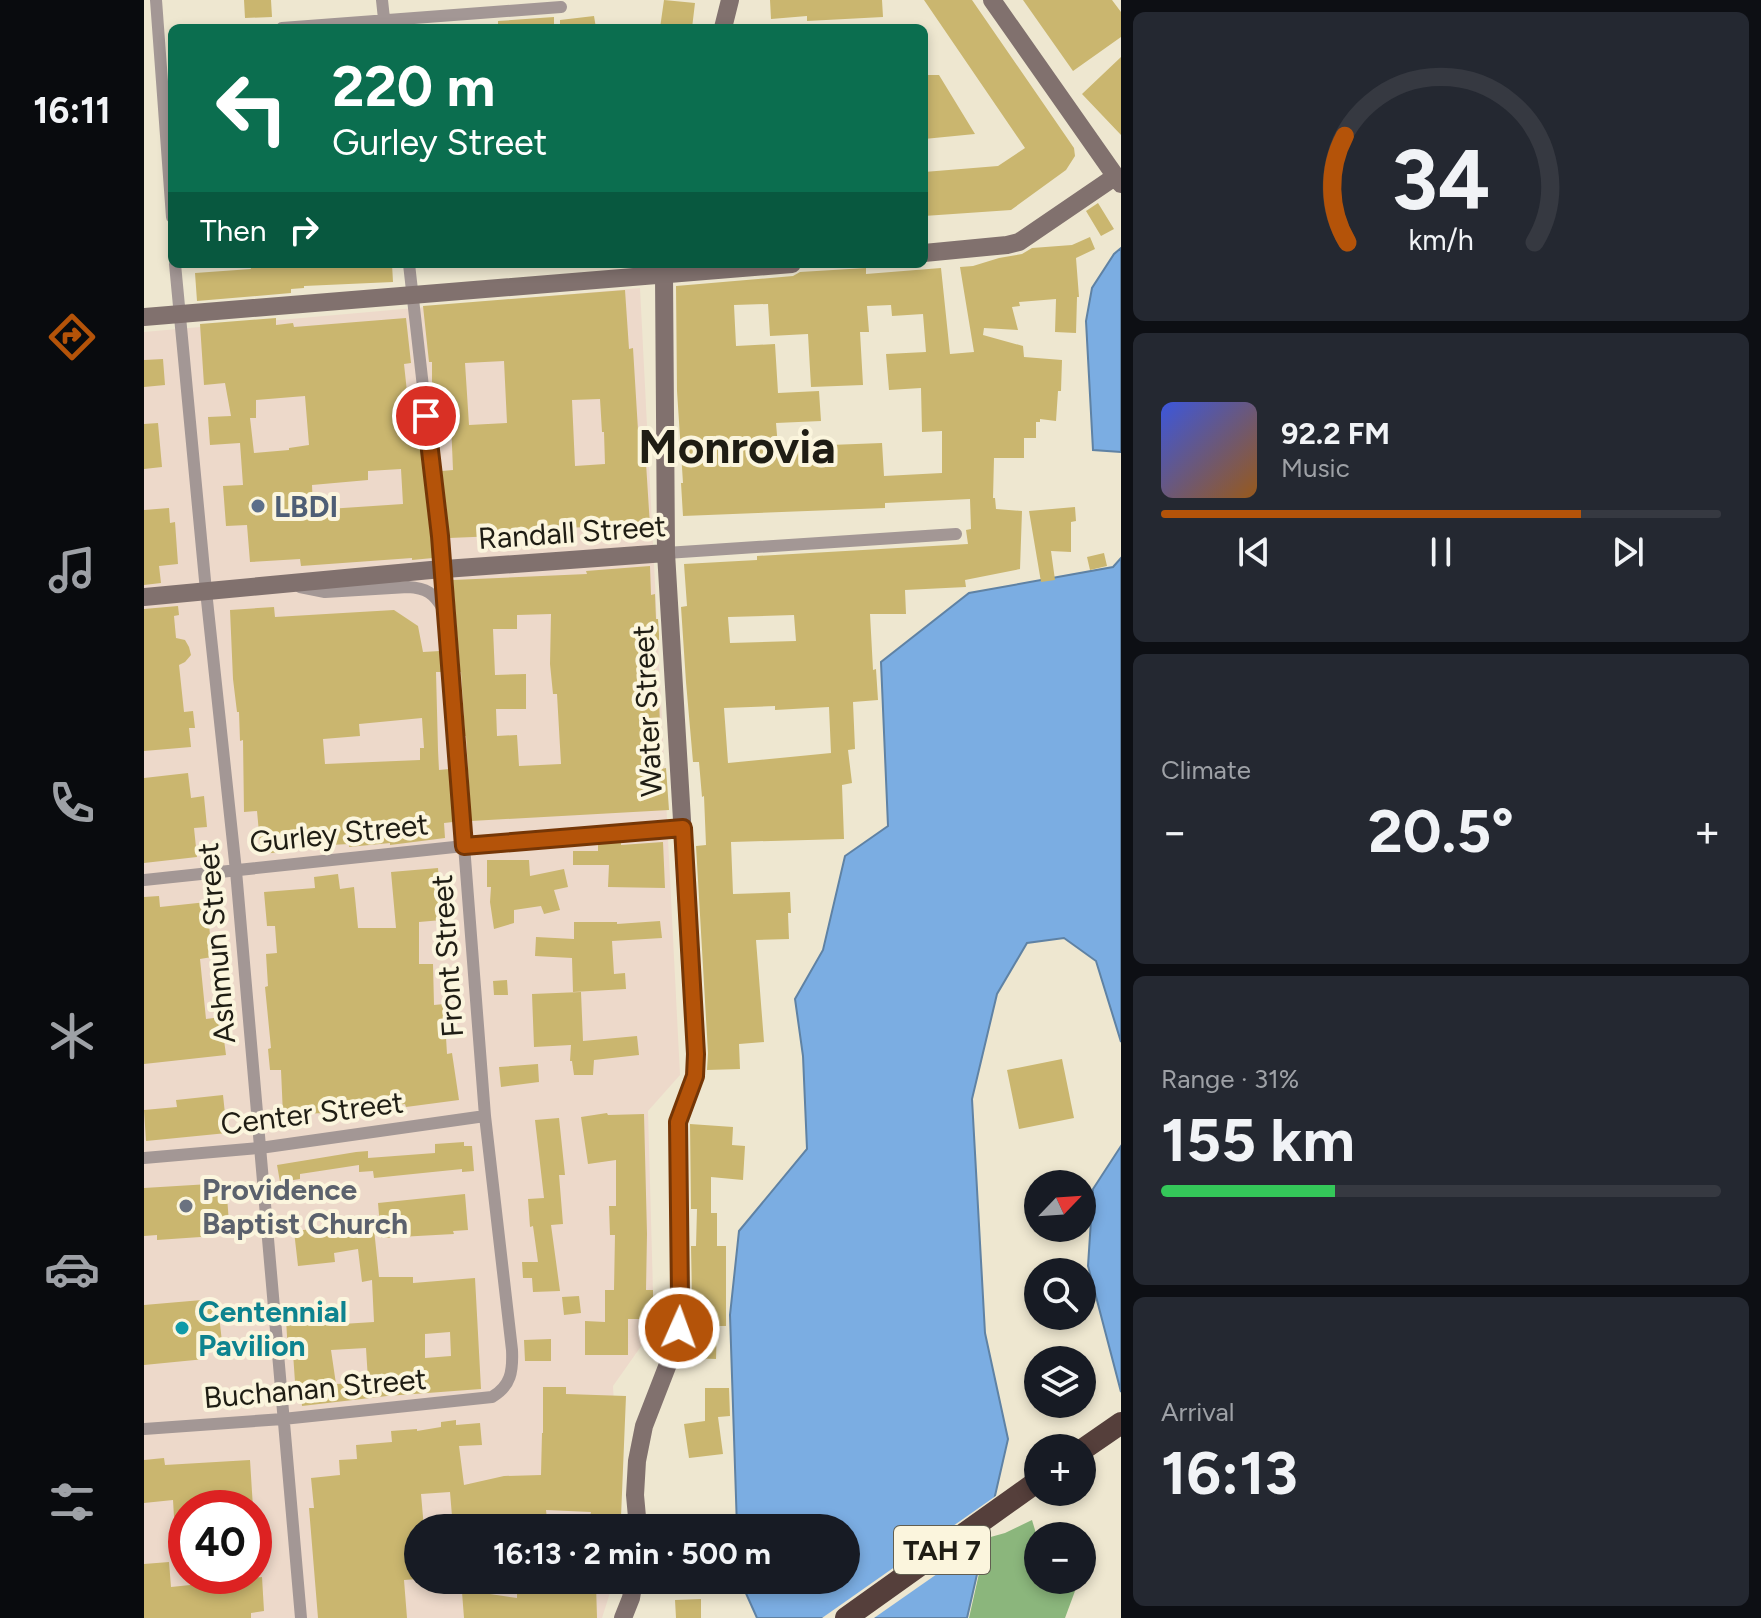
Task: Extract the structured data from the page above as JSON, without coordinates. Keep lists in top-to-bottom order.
{
  "streets": {
    "highway": ["TAH 7"],
    "street": [
      "Randall Street",
      "Water Street",
      "Gurley Street",
      "Ashmun Street",
      "Front Street",
      "Center Street",
      "Buchanan Street"
    ]
  },
  "crossings": [
    ["Randall Street", "Water Street"],
    ["Randall Street", "Ashmun Street"],
    ["Water Street", "Gurley Street"],
    ["Gurley Street", "Ashmun Street"],
    ["Gurley Street", "Front Street"],
    ["Ashmun Street", "Center Street"],
    ["Ashmun Street", "Buchanan Street"],
    ["Front Street", "Center Street"],
    ["Front Street", "Buchanan Street"]
  ],
  "districts": ["Monrovia"],
  "places": ["LBDI", "Providence Baptist Church", "Centennial Pavilion"],
  "north": "top right",
  "page": {
    "tabs": "16:11",
    "turn": ["220 m", "Gurley Street"],
    "then": "Then",
    "song": ["92.2 FM", "Music"],
    "tile": [
      "Climate",
      ["Range · 31%", "155 km"],
      ["Arrival", "16:13"]
    ],
    "heat": ["−", "20.5°", "+"],
    "map_buttons": ["+", "−"],
    "limit": "40",
    "trip": "16:13 · 2 min · 500 m",
    "gauge": ["34", "km/h"]
  }
}
